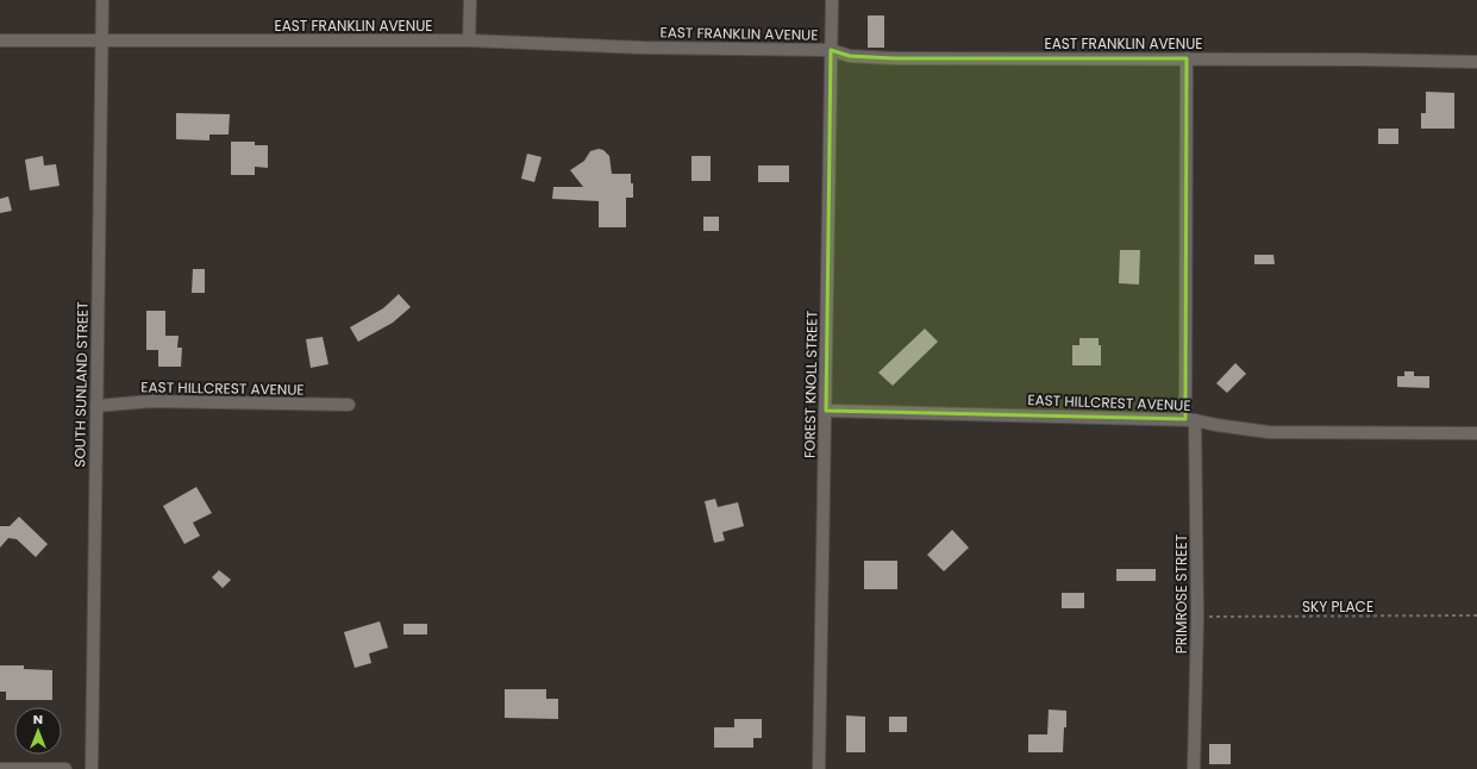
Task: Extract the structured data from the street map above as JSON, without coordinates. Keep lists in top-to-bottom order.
{
  "streets": {
    "street": [
      "EAST FRANKLIN AVENUE",
      "SOUTH SUNLAND STREET",
      "FOREST KNOLL STREET",
      "EAST HILLCREST AVENUE",
      "PRIMROSE STREET"
    ],
    "path": ["SKY PLACE"]
  },
  "crossings": [
    ["EAST FRANKLIN AVENUE", "SOUTH SUNLAND STREET"],
    ["EAST FRANKLIN AVENUE", "FOREST KNOLL STREET"],
    ["EAST FRANKLIN AVENUE", "PRIMROSE STREET"],
    ["SOUTH SUNLAND STREET", "EAST HILLCREST AVENUE"],
    ["FOREST KNOLL STREET", "EAST HILLCREST AVENUE"],
    ["EAST HILLCREST AVENUE", "PRIMROSE STREET"],
    ["PRIMROSE STREET", "SKY PLACE"]
  ],
  "north": "top"
}
